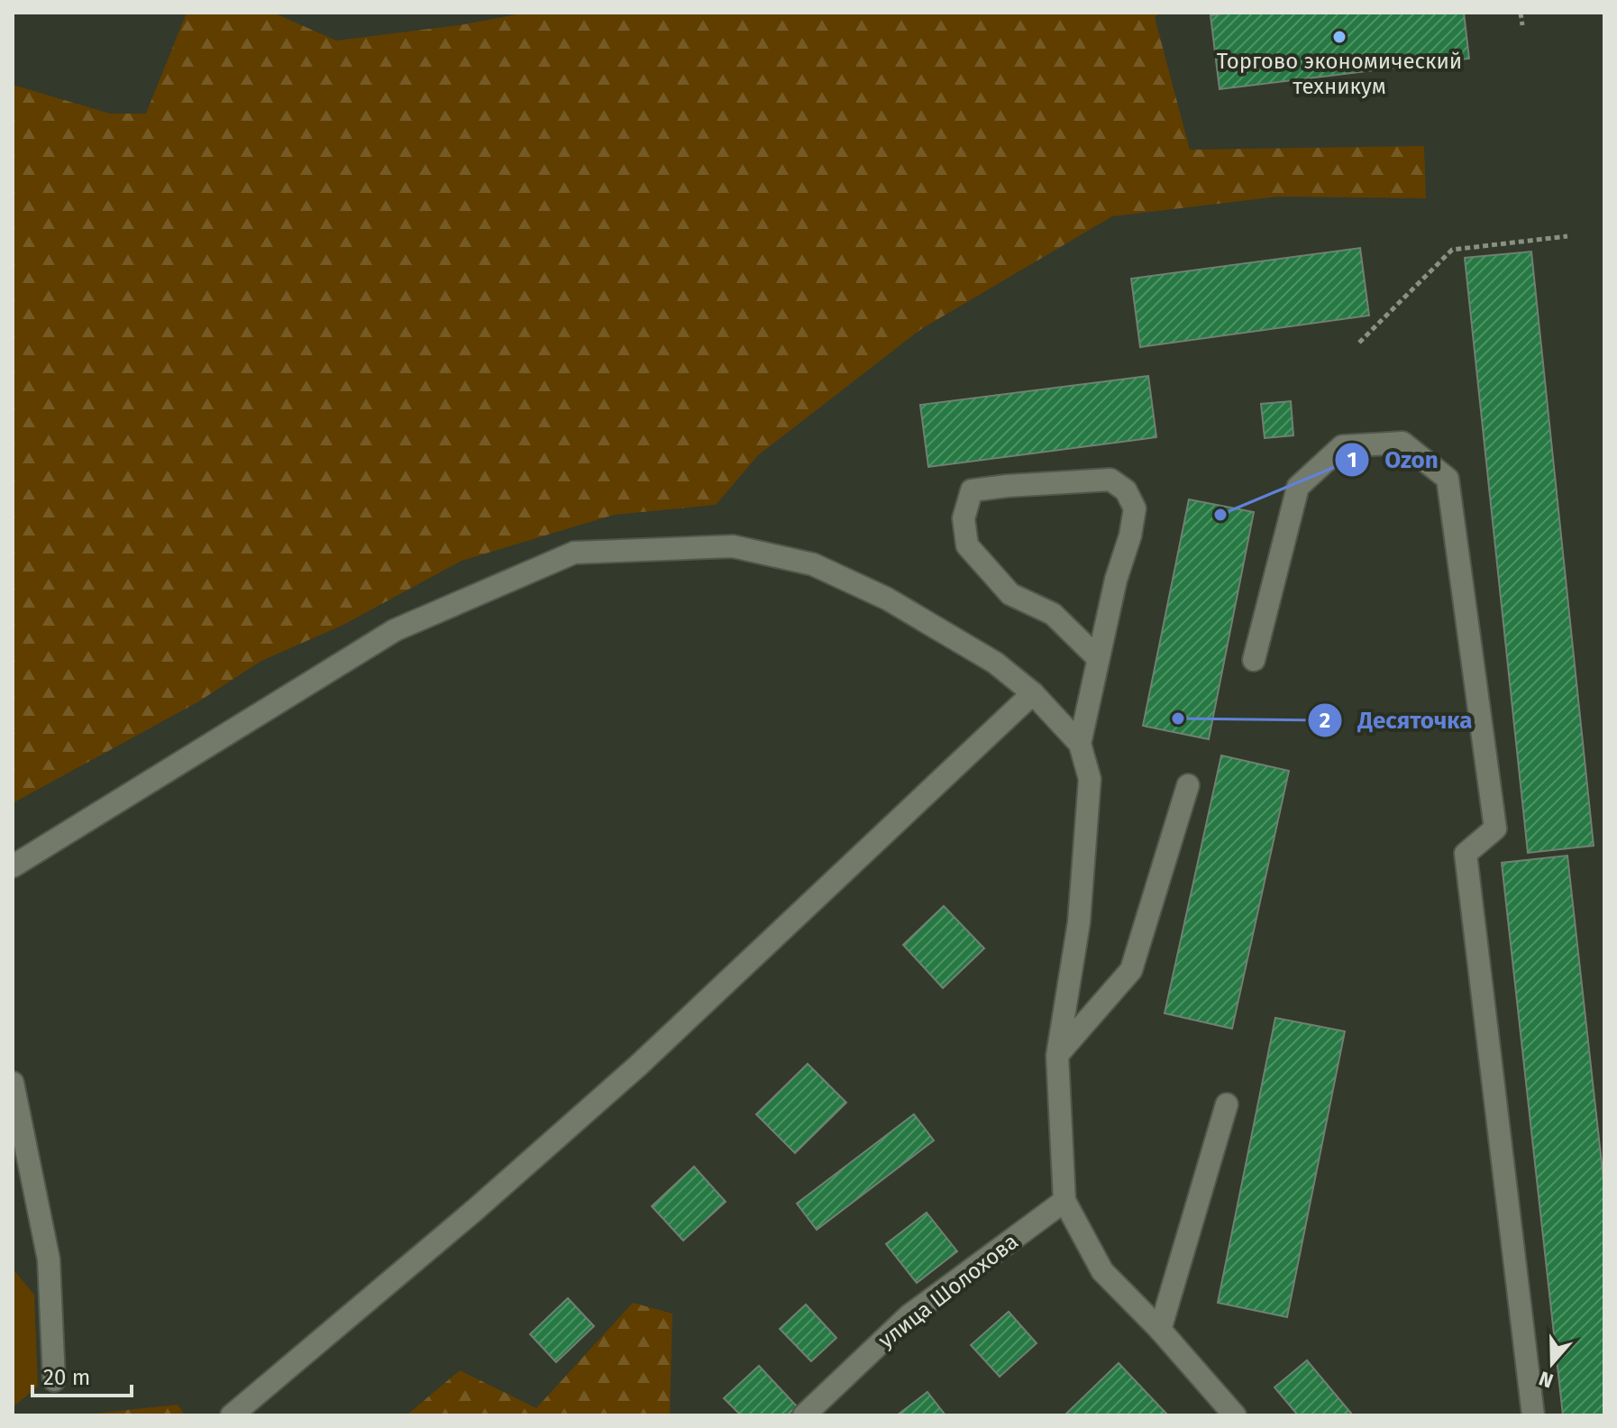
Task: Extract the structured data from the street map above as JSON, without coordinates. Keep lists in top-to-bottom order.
{
  "streets": {
    "street": ["улица Шолохова"]
  },
  "places": ["Торгово экономический техникум", "Ozon", "Десяточка"],
  "scale_bar": "20 m",
  "north": "bottom"
}
